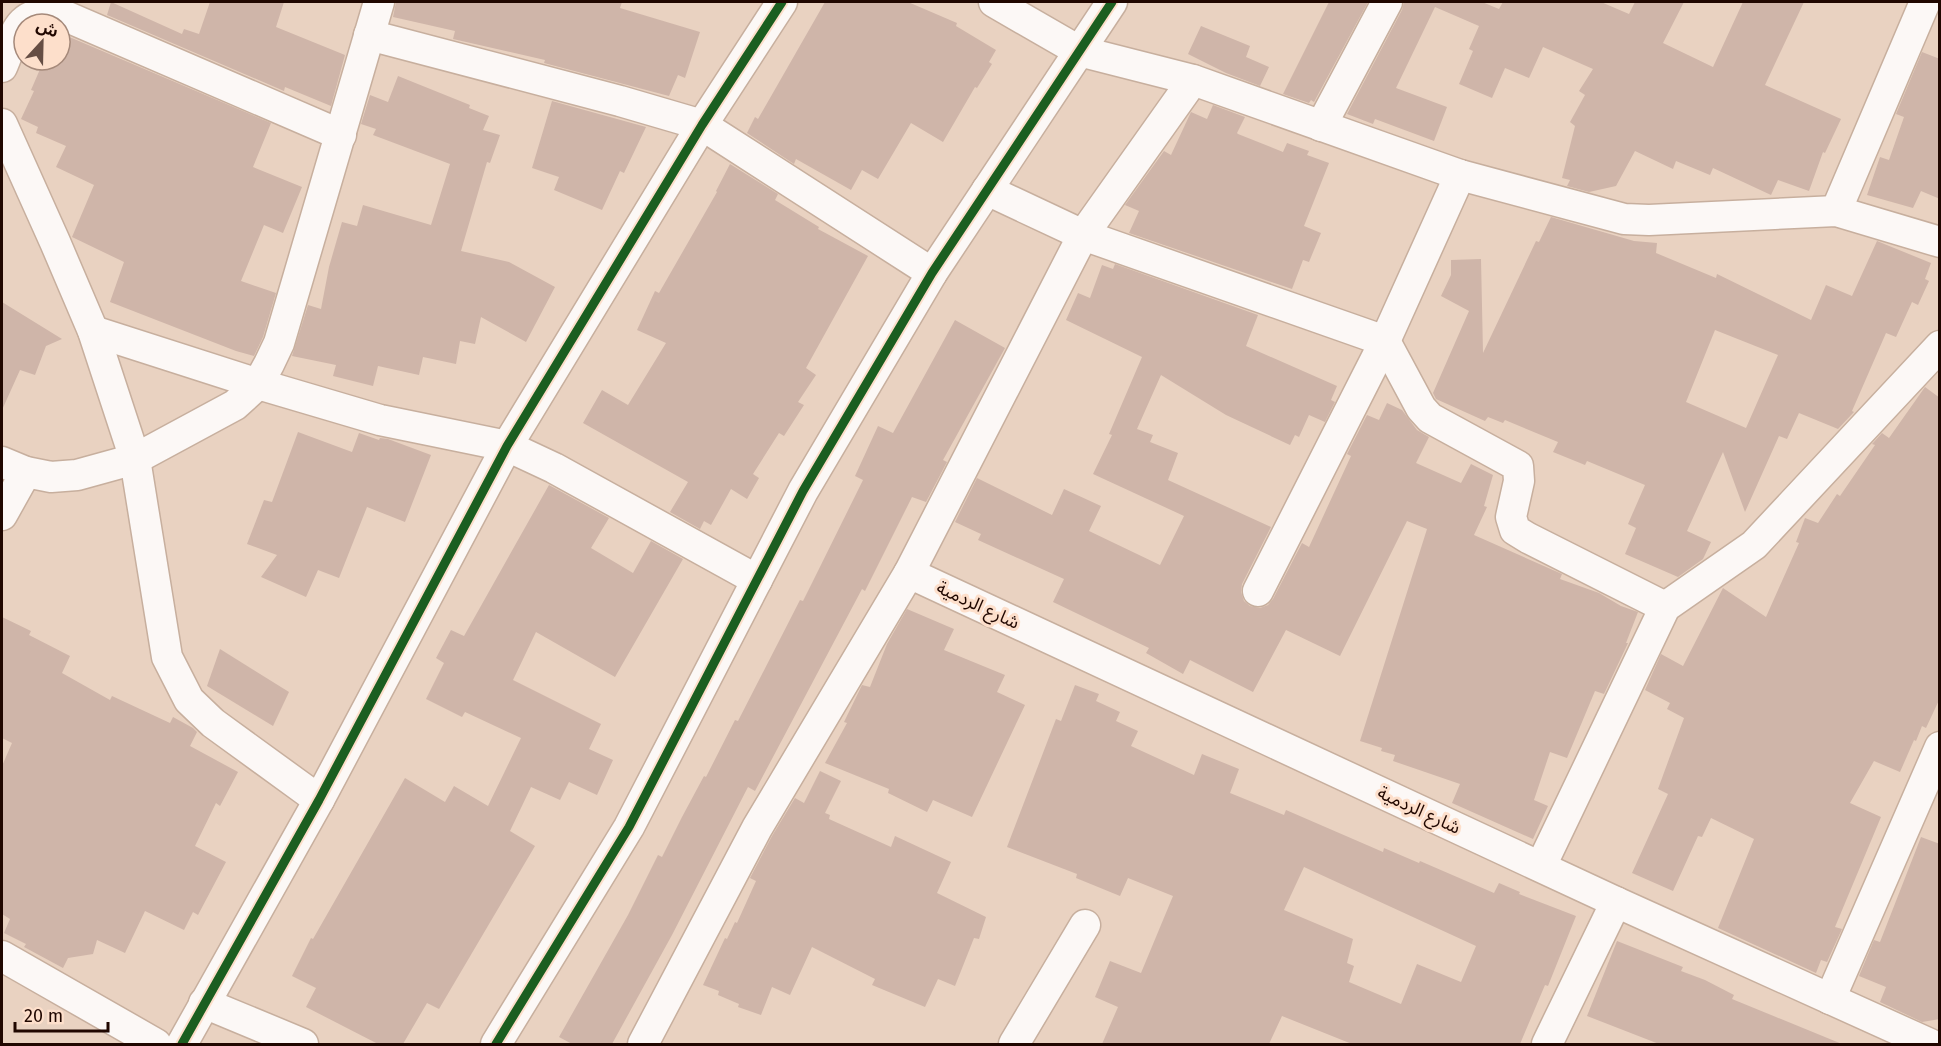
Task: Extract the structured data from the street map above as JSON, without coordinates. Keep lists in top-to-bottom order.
{
  "streets": {
    "street": ["شارع الردمية"]
  },
  "scale_bar": "20 m",
  "north": "top"
}
